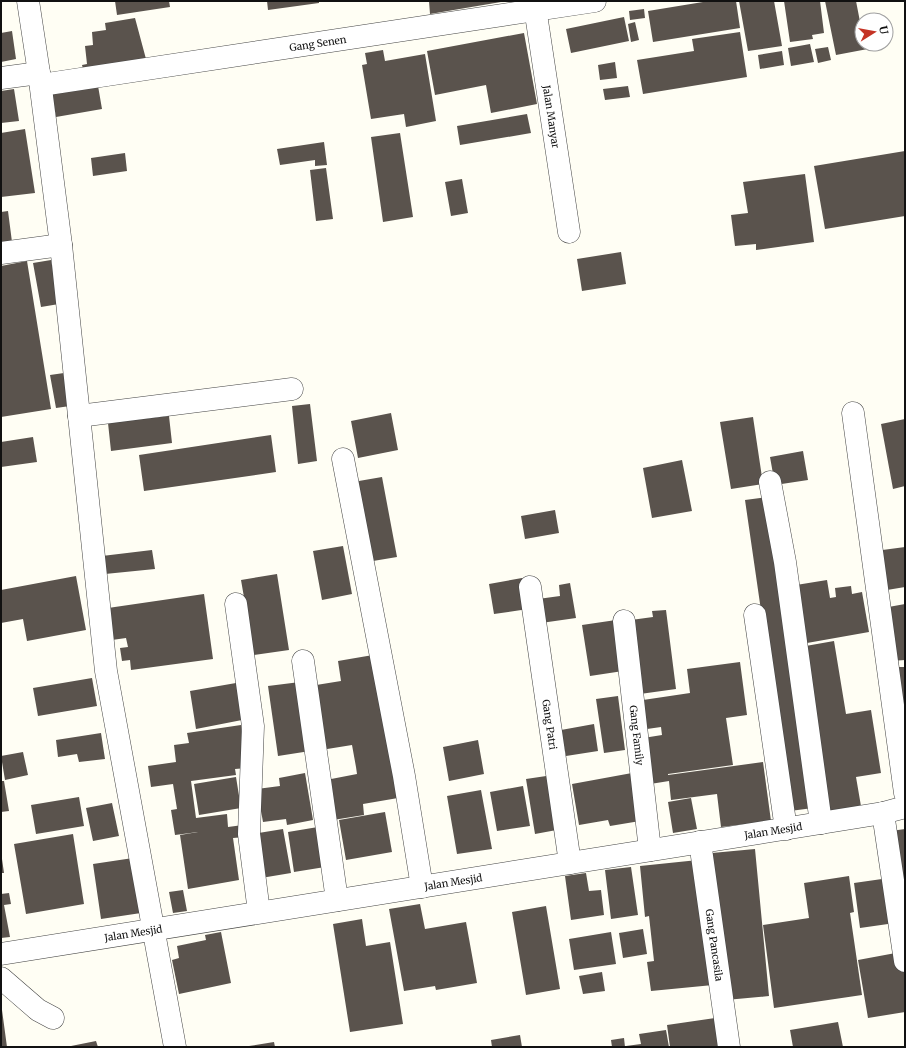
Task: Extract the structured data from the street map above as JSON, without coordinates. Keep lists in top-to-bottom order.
{
  "streets": {
    "street": [
      "Gang Senen",
      "Jalan Manyar",
      "Gang Patri",
      "Gang Family",
      "Jalan Mesjid",
      "Gang Pancasila"
    ]
  },
  "crossings": [
    ["Gang Senen", "Jalan Manyar"],
    ["Gang Patri", "Jalan Mesjid"],
    ["Gang Family", "Jalan Mesjid"],
    ["Jalan Mesjid", "Gang Pancasila"]
  ],
  "north": "right"
}
